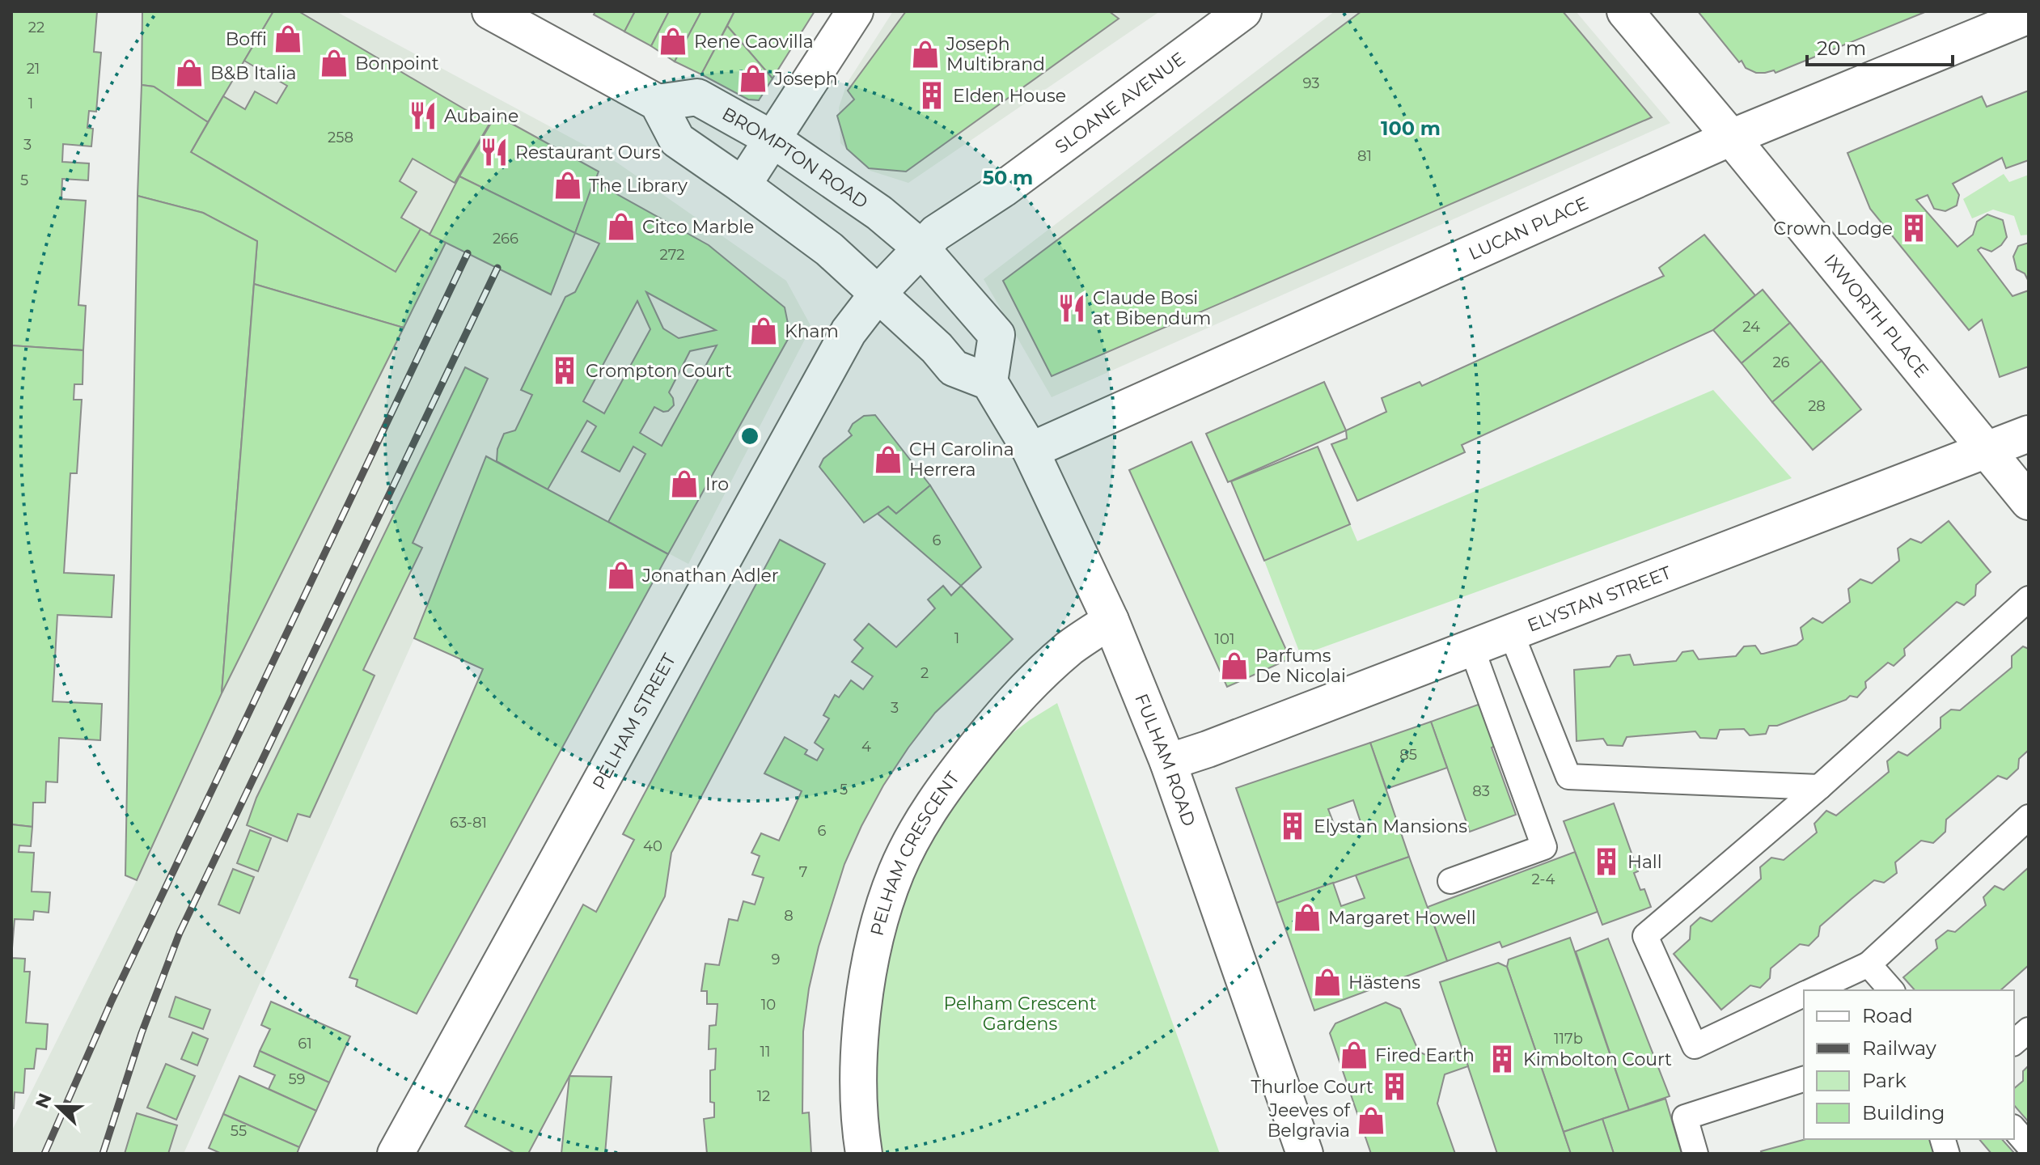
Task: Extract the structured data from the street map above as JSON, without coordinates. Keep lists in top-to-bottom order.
{
  "streets": {
    "street": [
      "SLOANE AVENUE",
      "BROMPTON ROAD",
      "LUCAN PLACE",
      "IXWORTH PLACE",
      "ELYSTAN STREET",
      "PELHAM STREET",
      "FULHAM ROAD",
      "PELHAM CRESCENT"
    ]
  },
  "crossings": [
    ["SLOANE AVENUE", "BROMPTON ROAD"],
    ["SLOANE AVENUE", "PELHAM STREET"],
    ["LUCAN PLACE", "IXWORTH PLACE"],
    ["LUCAN PLACE", "FULHAM ROAD"],
    ["IXWORTH PLACE", "ELYSTAN STREET"],
    ["ELYSTAN STREET", "FULHAM ROAD"],
    ["FULHAM ROAD", "PELHAM CRESCENT"]
  ],
  "parks": ["Pelham Crescent Gardens"],
  "places": {
    "shop": [
      "Boffi",
      "Rene Caovilla",
      "Joseph Multibrand",
      "Bonpoint",
      "B&B Italia",
      "Joseph",
      "The Library",
      "Citco Marble",
      "Kham",
      "CH Carolina Herrera",
      "Iro",
      "Jonathan Adler",
      "Parfums De Nicolai",
      "Margaret Howell",
      "Hästens",
      "Fired Earth",
      "Jeeves of Belgravia"
    ],
    "building": [
      "Elden House",
      "Crown Lodge",
      "Crompton Court",
      "Elystan Mansions",
      "Hall",
      "Kimbolton Court",
      "Thurloe Court"
    ],
    "restaurant": ["Aubaine", "Restaurant Ours", "Claude Bosi at Bibendum"]
  },
  "house_numbers": [
    "22",
    "21",
    "93",
    "1",
    "258",
    "3",
    "81",
    "5",
    "266",
    "272",
    "24",
    "26",
    "28",
    "6",
    "1",
    "101",
    "2",
    "3",
    "4",
    "85",
    "5",
    "83",
    "63-81",
    "6",
    "40",
    "7",
    "2-4",
    "8",
    "9",
    "10",
    "117b",
    "61",
    "11",
    "59",
    "12",
    "55"
  ],
  "legend": [
    "Road",
    "Railway",
    "Park",
    "Building"
  ],
  "scale_bar": "20 m",
  "north": "left",
  "rings": ["100 m", "50 m"]
}
